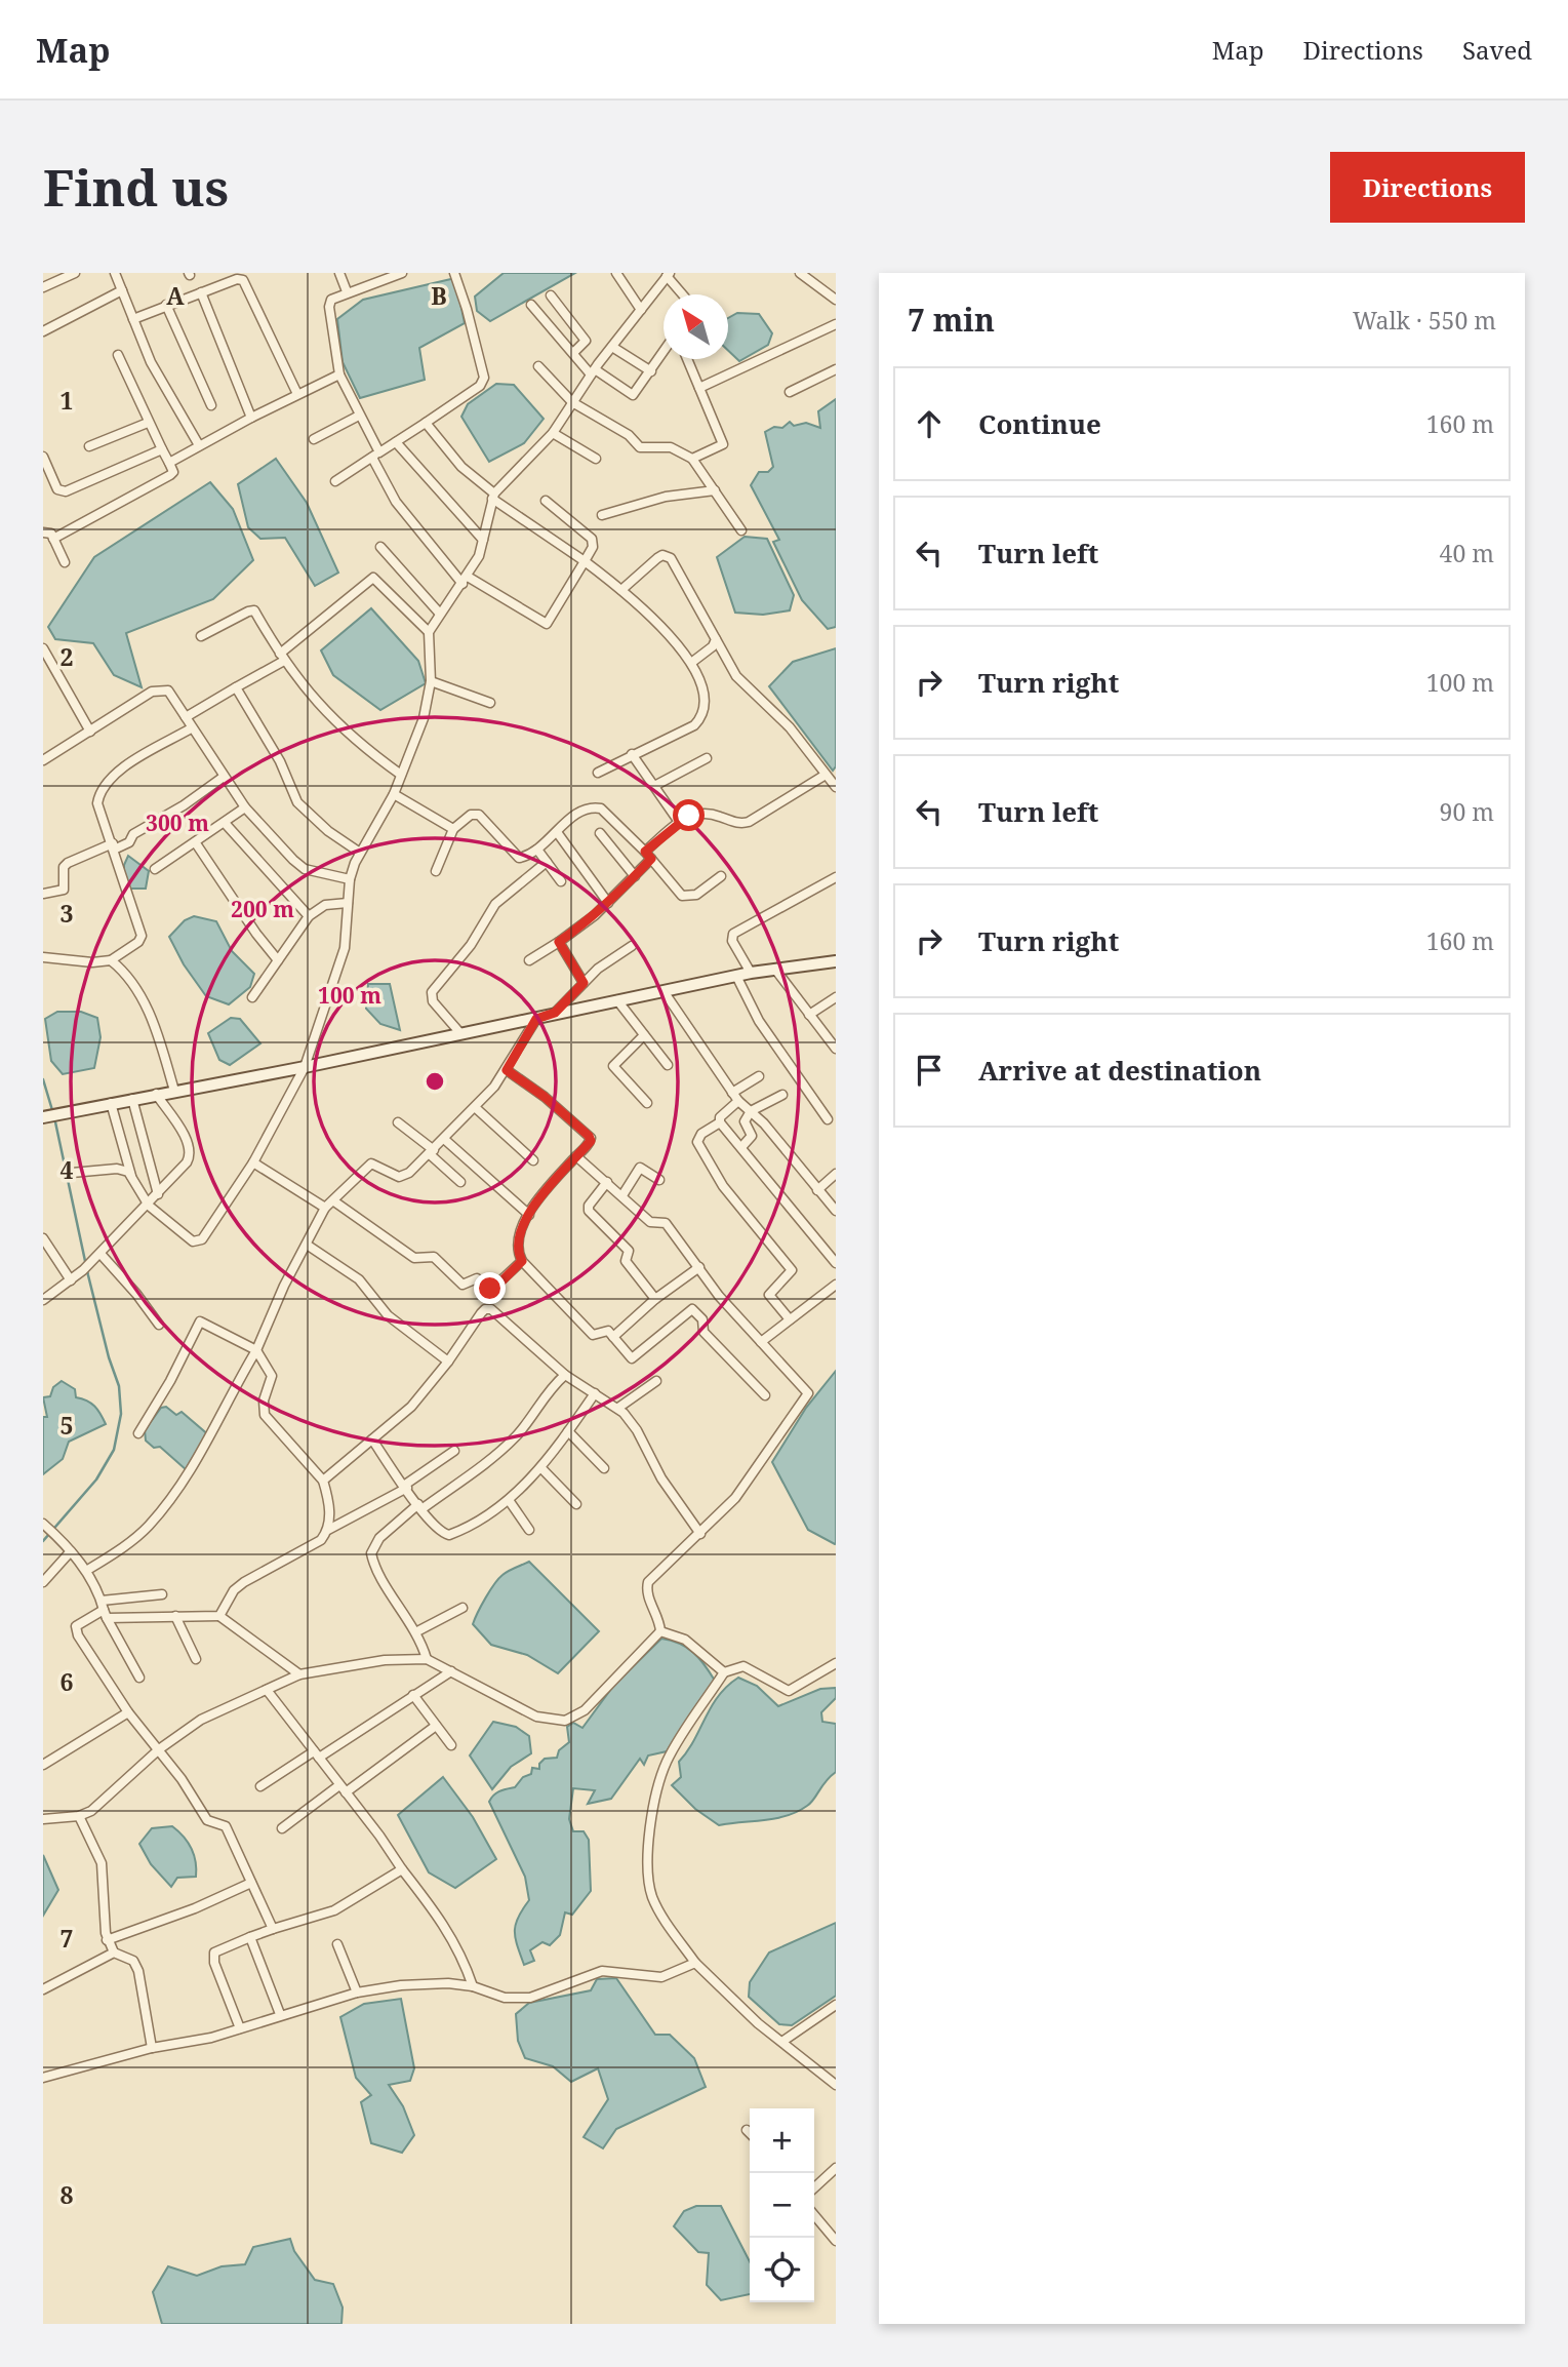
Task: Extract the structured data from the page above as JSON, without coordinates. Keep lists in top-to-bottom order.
{
  "north": "top left",
  "page": {
    "header": "Map",
    "nav": ["Map", "Directions", "Saved"],
    "buttons": "Directions",
    "title": "Find us",
    "heading": ["7 min", "Walk · 550 m"],
    "list": [
      ["Continue", "160 m"],
      ["Turn left", "40 m"],
      ["Turn right", "100 m"],
      ["Turn left", "90 m"],
      ["Turn right", "160 m"],
      "Arrive at destination"
    ],
    "map_buttons": ["+", "−"]
  },
  "grid": {
    "columns": ["A", "B"],
    "rows": [
      "1",
      "2",
      "3",
      "4",
      "5",
      "6",
      "7",
      "8"
    ]
  },
  "rings": ["300 m", "200 m", "100 m"]
}
